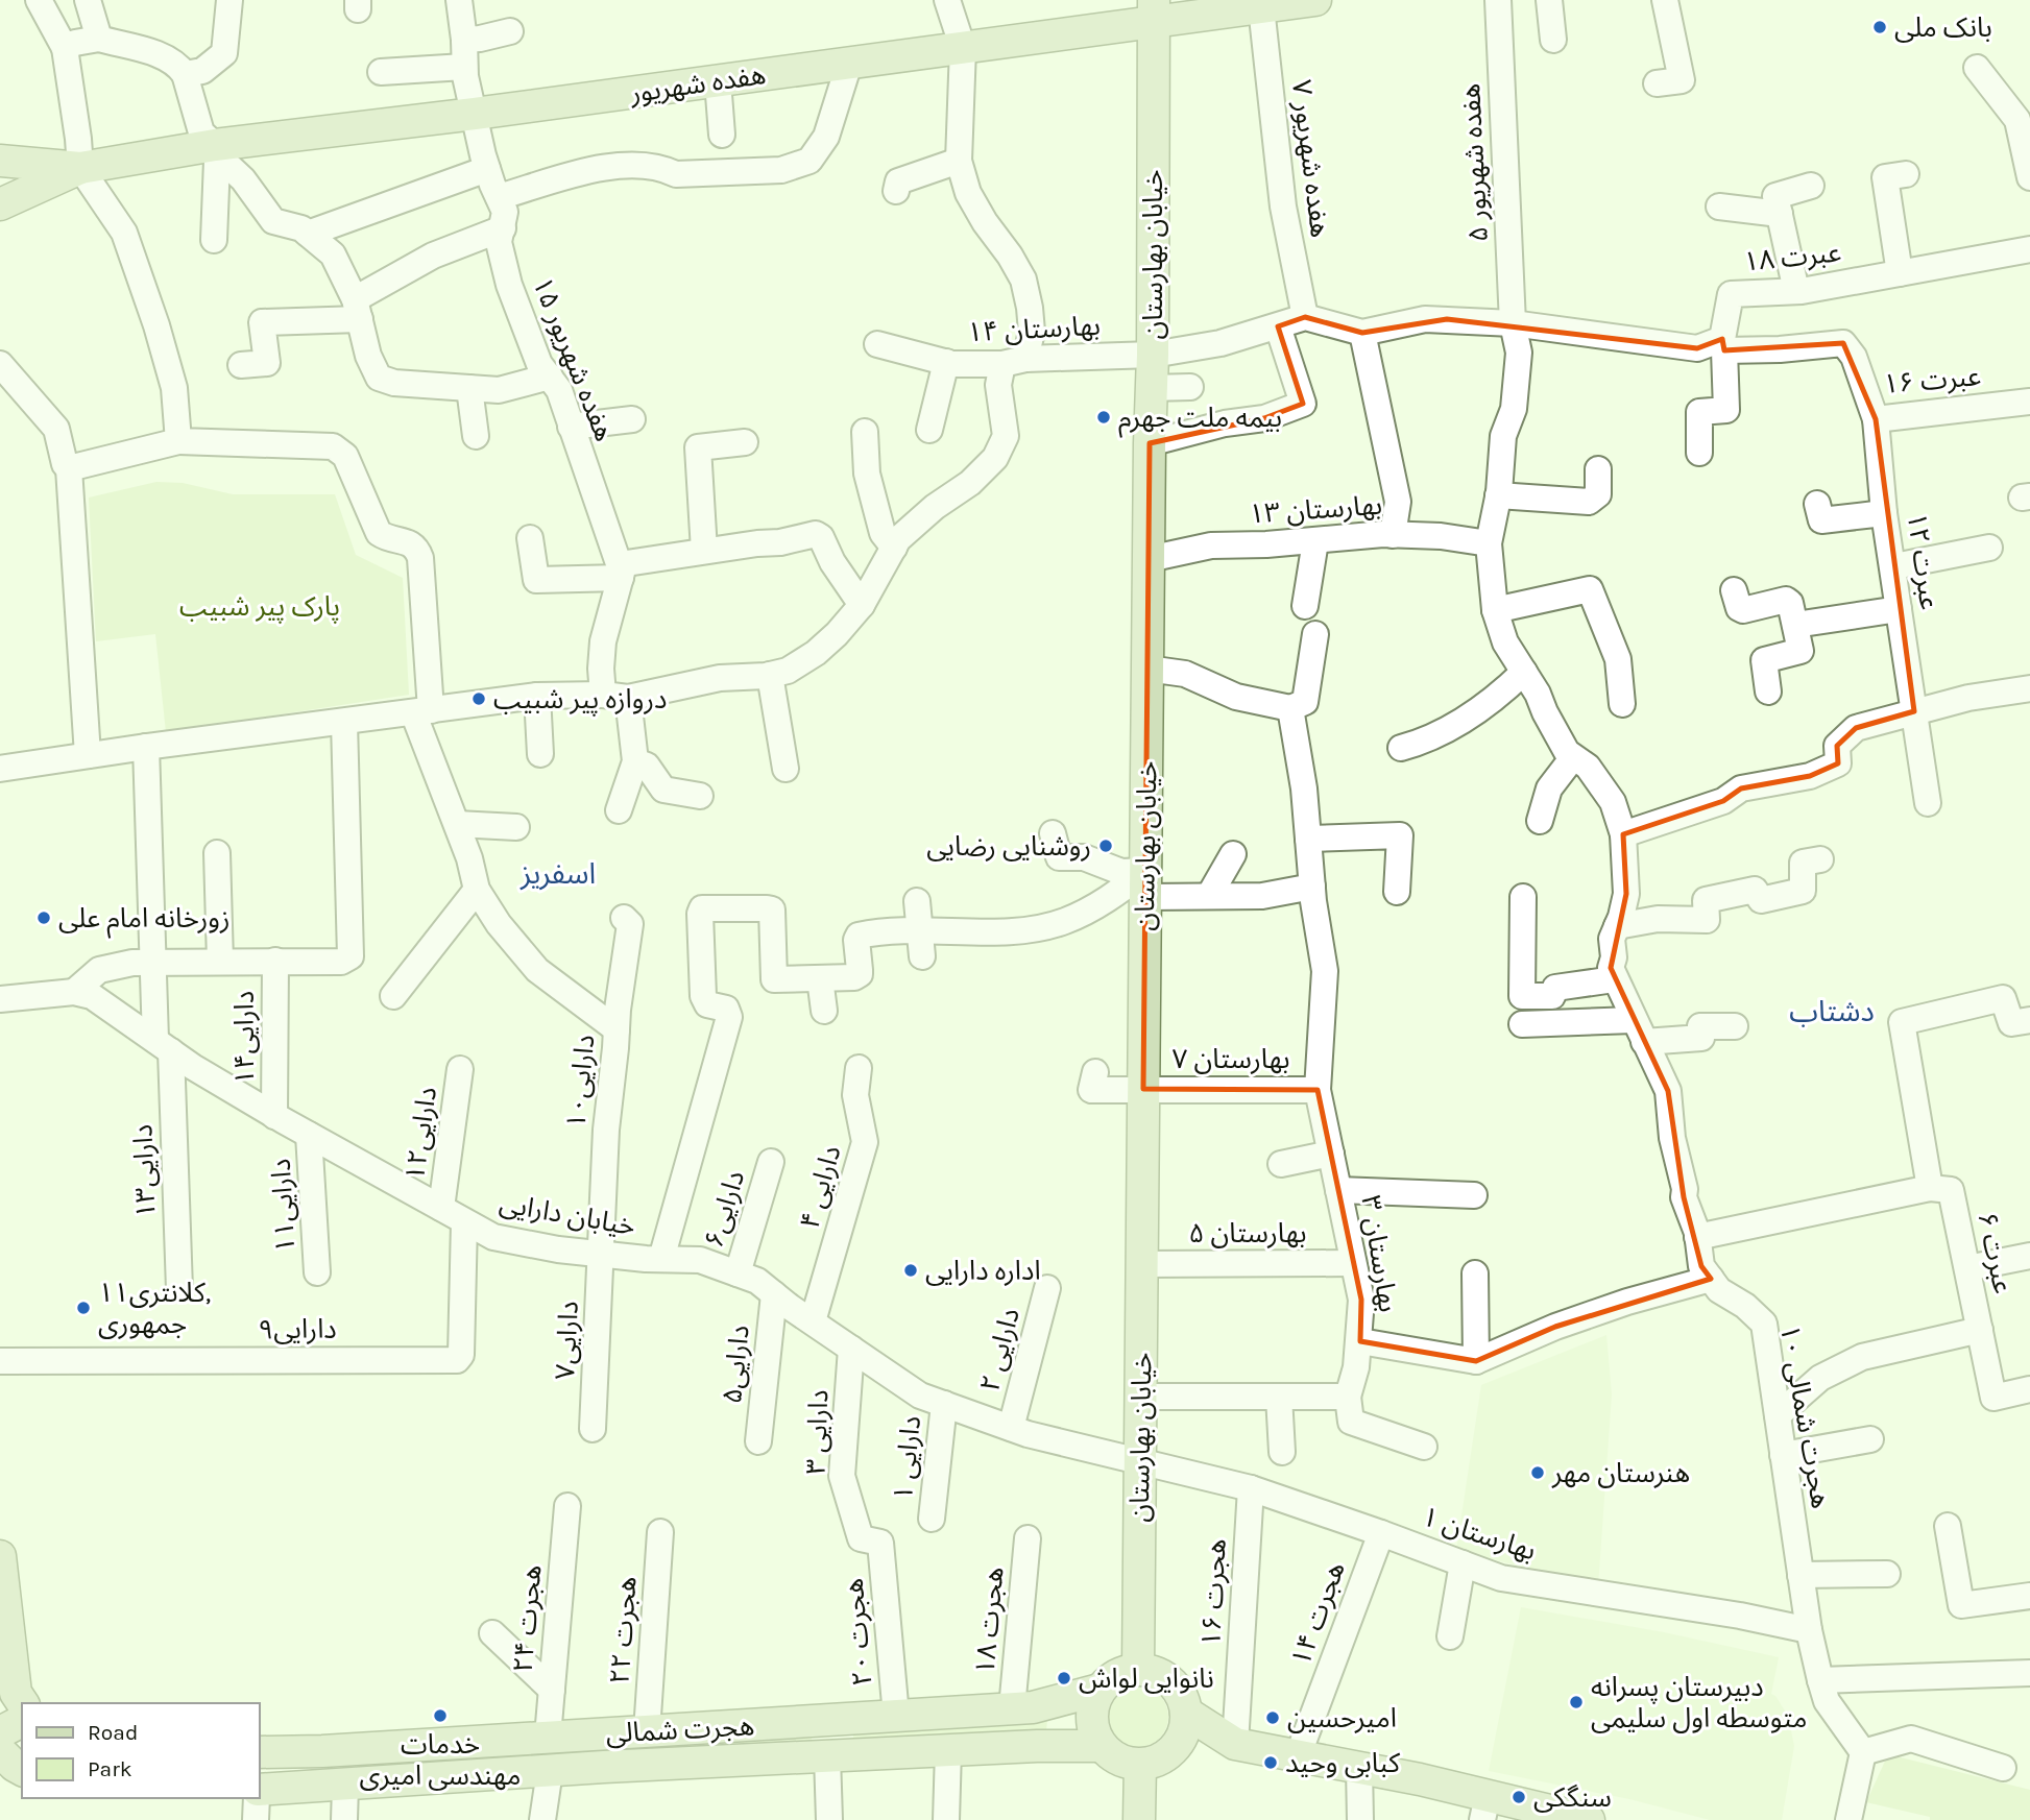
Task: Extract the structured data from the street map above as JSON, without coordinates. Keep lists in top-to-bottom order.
{
  "streets": {
    "main road": ["هفده شهریور", "خیابان بهارستان", "هجرت شمالی"],
    "street": [
      "هفده شهریور ۷",
      "هفده شهریور ۵",
      "عبرت ۱۸",
      "بهارستان ۱۴",
      "هفده شهریور ۱۵",
      "عبرت ۱۶",
      "بهارستان ۱۳",
      "عبرت ۱۲",
      "دارایی۱۴",
      "بهارستان ۷",
      "دارایی۱۰",
      "دارایی۱۲",
      "دارایی۱۳",
      "دارایی ۴",
      "دارایی۱۱",
      "دارایی۶",
      "خیابان دارایی",
      "بهارستان ۵",
      "عبرت ۶",
      "بهارستان ۳",
      "دارایی۹",
      "دارایی۷",
      "دارایی ۲",
      "دارایی۵",
      "هجرت شمالی ۱۰",
      "دارایی ۳",
      "دارایی ۱",
      "بهارستان ۱",
      "هجرت ۱۶",
      "هجرت ۱۴",
      "هجرت ۲۴",
      "هجرت ۱۸",
      "هجرت ۲۲",
      "هجرت ۲۰"
    ]
  },
  "crossings": [
    ["هفده شهریور", "هفده شهریور ۷"],
    ["هفده شهریور", "خیابان بهارستان"],
    ["هفده شهریور", "هفده شهریور ۱۵"],
    ["هفده شهریور ۷", "بهارستان ۱۴"],
    ["هفده شهریور ۵", "بهارستان ۱۳"],
    ["خیابان بهارستان", "بهارستان ۱۴"],
    ["خیابان بهارستان", "بهارستان ۱۳"],
    ["خیابان بهارستان", "بهارستان ۷"],
    ["خیابان بهارستان", "خیابان دارایی"],
    ["خیابان بهارستان", "بهارستان ۵"],
    ["خیابان بهارستان", "بهارستان ۱"],
    ["خیابان بهارستان", "هجرت شمالی"],
    ["عبرت ۱۸", "عبرت ۱۶"],
    ["عبرت ۱۶", "عبرت ۱۲"],
    ["دارایی۱۴", "خیابان دارایی"],
    ["بهارستان ۷", "بهارستان ۳"],
    ["دارایی۱۰", "خیابان دارایی"],
    ["دارایی۱۰", "دارایی۷"],
    ["دارایی۱۲", "خیابان دارایی"],
    ["دارایی۱۳", "خیابان دارایی"],
    ["دارایی ۴", "خیابان دارایی"],
    ["دارایی۱۱", "خیابان دارایی"],
    ["دارایی۶", "خیابان دارایی"],
    ["خیابان دارایی", "دارایی۹"],
    ["خیابان دارایی", "دارایی۷"],
    ["خیابان دارایی", "دارایی ۲"],
    ["خیابان دارایی", "دارایی۵"],
    ["خیابان دارایی", "دارایی ۳"],
    ["خیابان دارایی", "دارایی ۱"],
    ["خیابان دارایی", "بهارستان ۱"],
    ["بهارستان ۵", "بهارستان ۳"],
    ["هجرت شمالی ۱۰", "بهارستان ۱"],
    ["دارایی ۳", "هجرت ۲۰"],
    ["بهارستان ۱", "هجرت ۱۶"],
    ["بهارستان ۱", "هجرت ۱۴"],
    ["هجرت ۲۴", "هجرت شمالی"],
    ["هجرت ۱۸", "هجرت شمالی"],
    ["هجرت ۲۲", "هجرت شمالی"],
    ["هجرت ۲۰", "هجرت شمالی"]
  ],
  "districts": ["اسفریز", "دشتاب"],
  "parks": ["پارک پیر شبیب"],
  "places": [
    "بانک ملی",
    "بیمه ملت جهرم",
    "دروازه پیر شبیب",
    "روشنایی رضایی",
    "زورخانه امام علی",
    "اداره دارایی",
    "کلانتری۱۱, جمهوری",
    "هنرستان مهر",
    "نانوایی لواش",
    "دبیرستان پسرانه متوسطه اول سلیمی",
    "خدمات مهندسی امیری",
    "امیرحسین",
    "کبابی وحید",
    "سنگکی"
  ],
  "legend": ["Road", "Park"]
}
